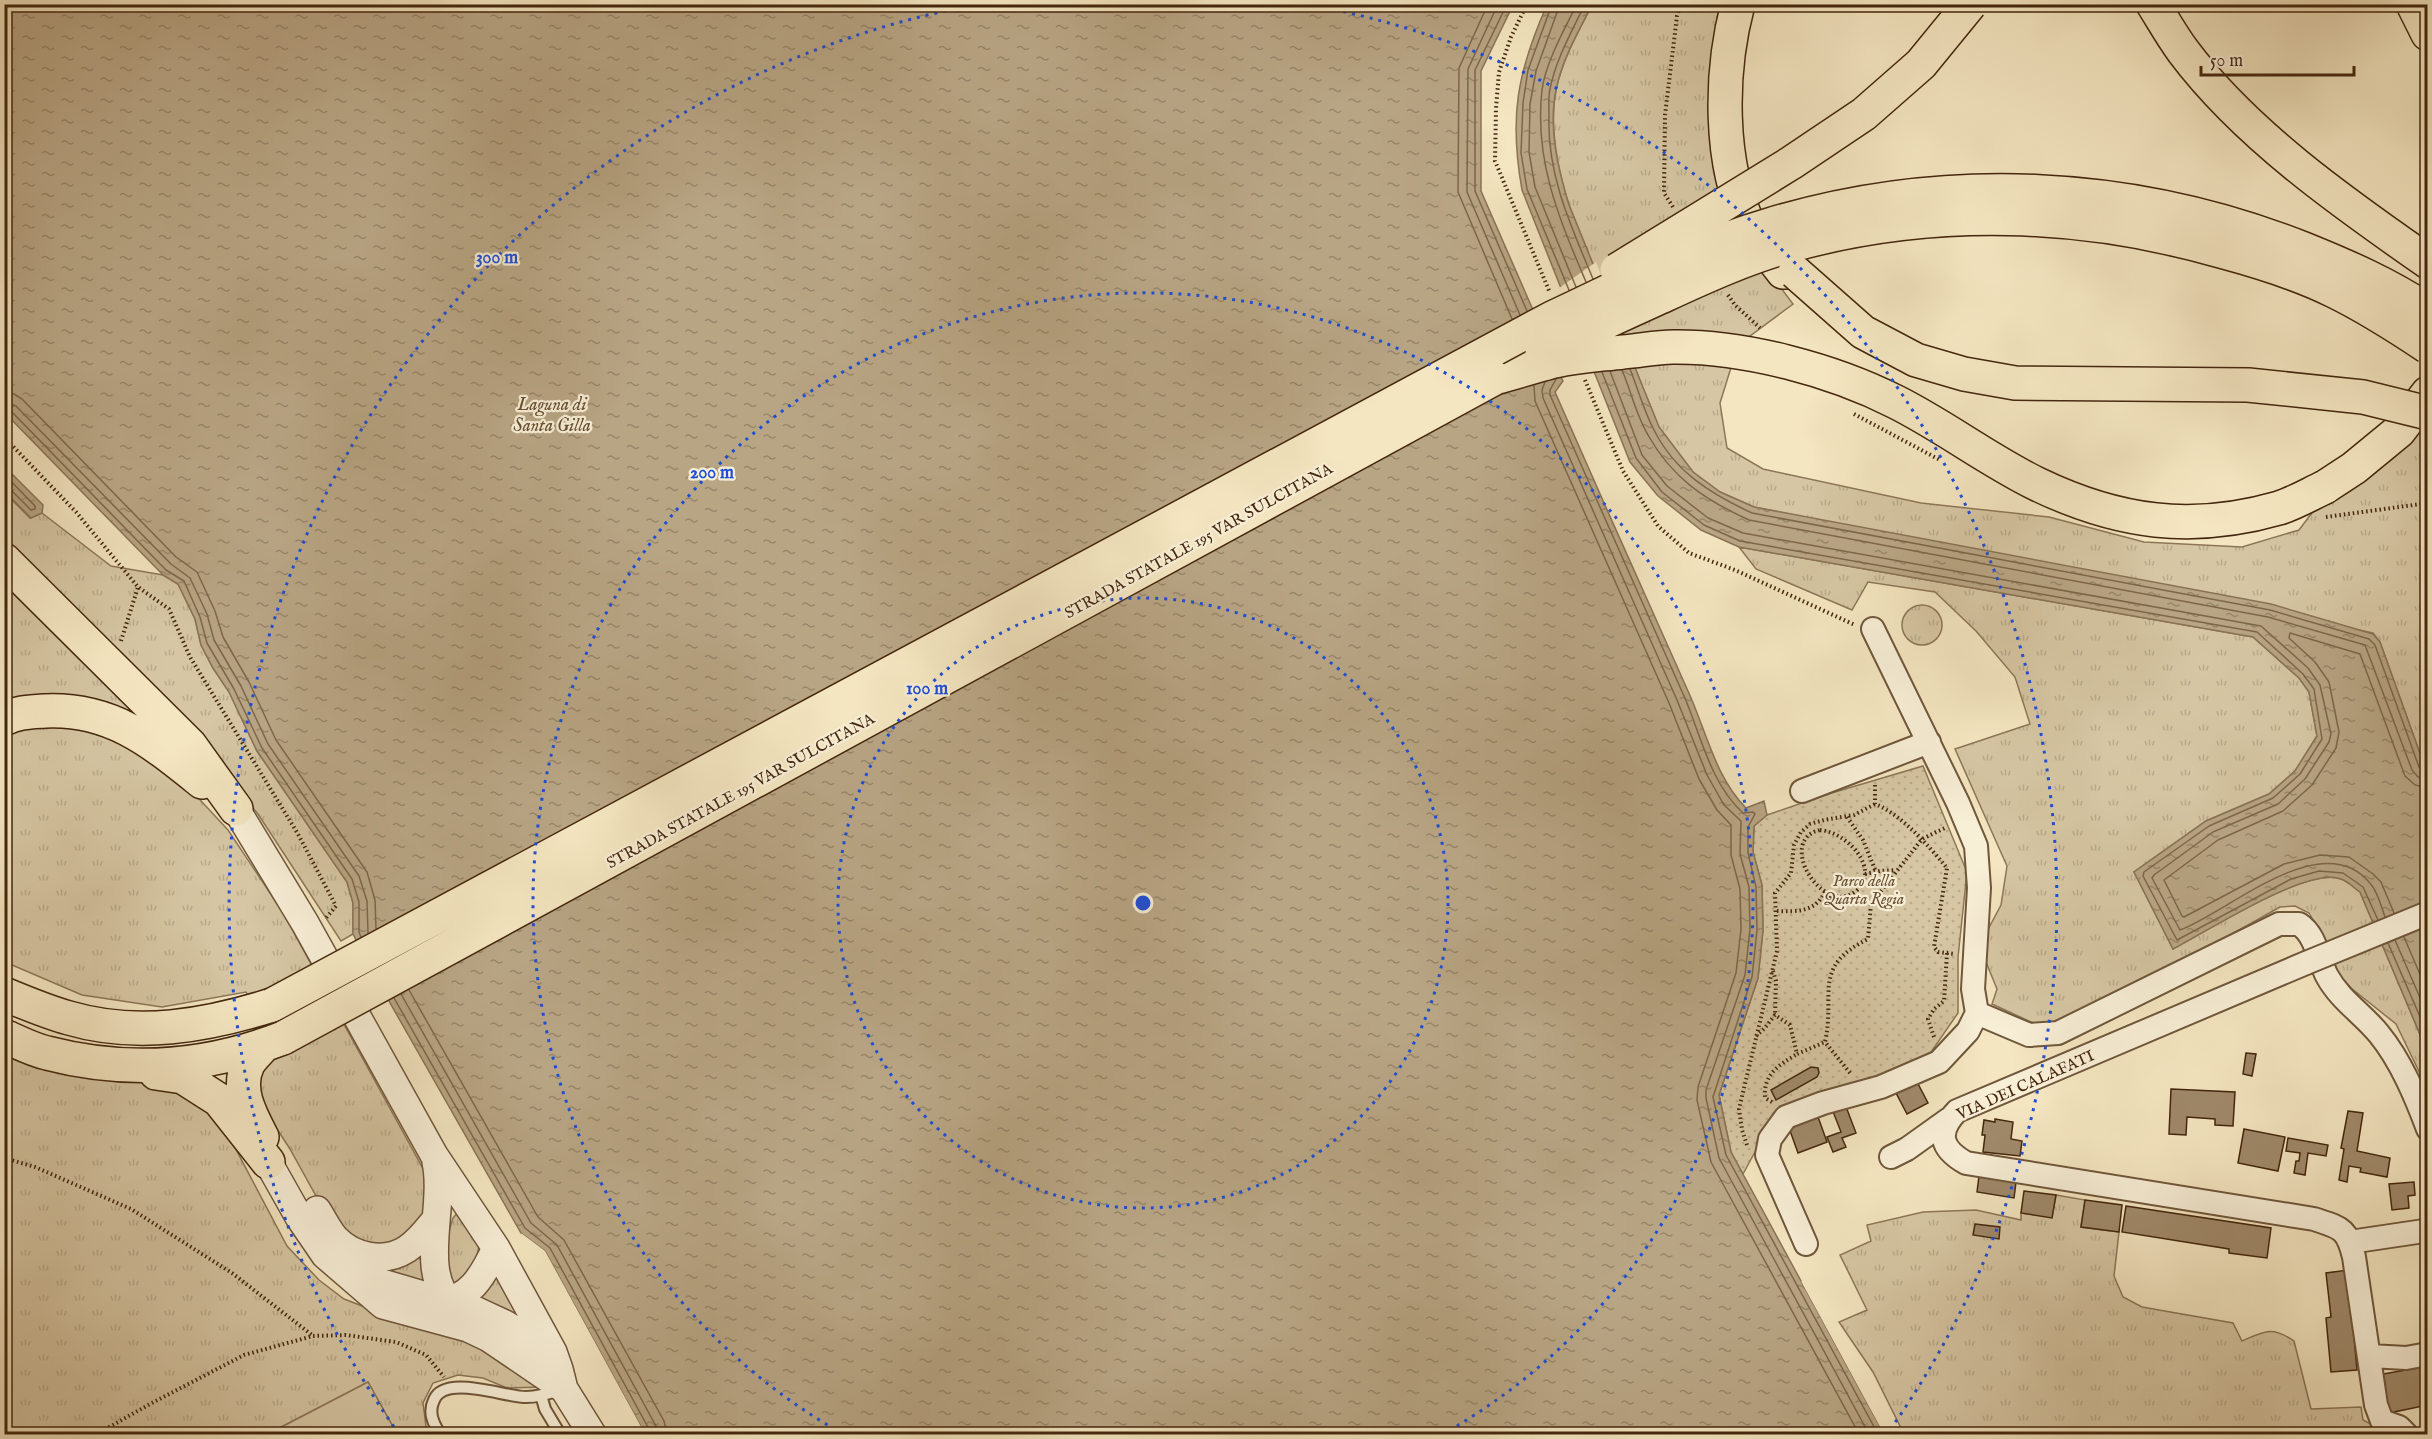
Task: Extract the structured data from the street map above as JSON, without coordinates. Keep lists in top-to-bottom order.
{
  "streets": {
    "highway": ["STRADA STATALE 195 VAR SULCITANA"],
    "street": ["VIA DEI CALAFATI"]
  },
  "water": ["Laguna di Santa Gilla"],
  "parks": ["Parco della Quarta Regia"],
  "scale_bar": "50 m",
  "rings": ["300 m", "200 m", "100 m"]
}
